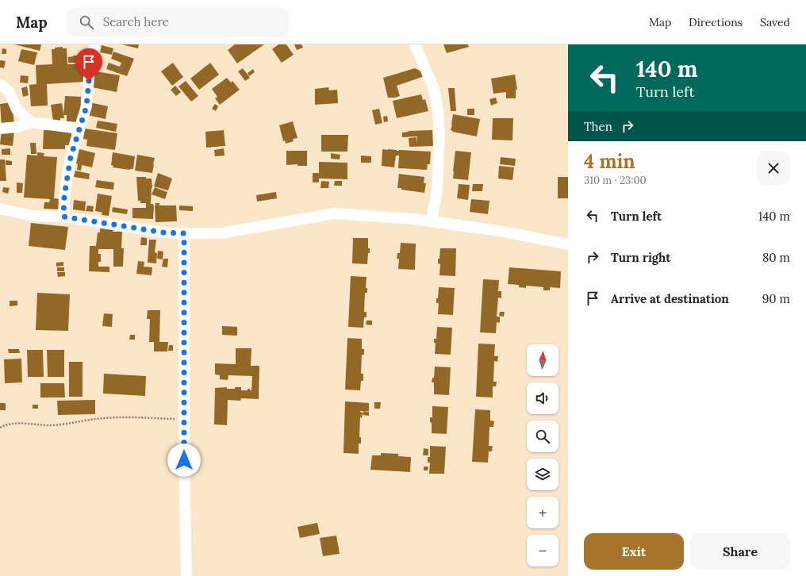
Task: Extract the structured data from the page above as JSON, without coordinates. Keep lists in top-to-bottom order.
{
  "north": "top",
  "page": {
    "header": "Map",
    "search": "Search here",
    "nav": ["Map", "Directions", "Saved"],
    "turn": ["140 m", "Turn left"],
    "then": "Then",
    "heading": ["4 min", "310 m · 23:00"],
    "list": [
      {
        "name": "Turn left",
        "value": "140 m"
      },
      {
        "name": "Turn right",
        "value": "80 m"
      },
      {
        "name": "Arrive at destination",
        "value": "90 m"
      }
    ],
    "map_buttons": ["+", "−"],
    "buttons": ["Exit", "Share"]
  }
}
